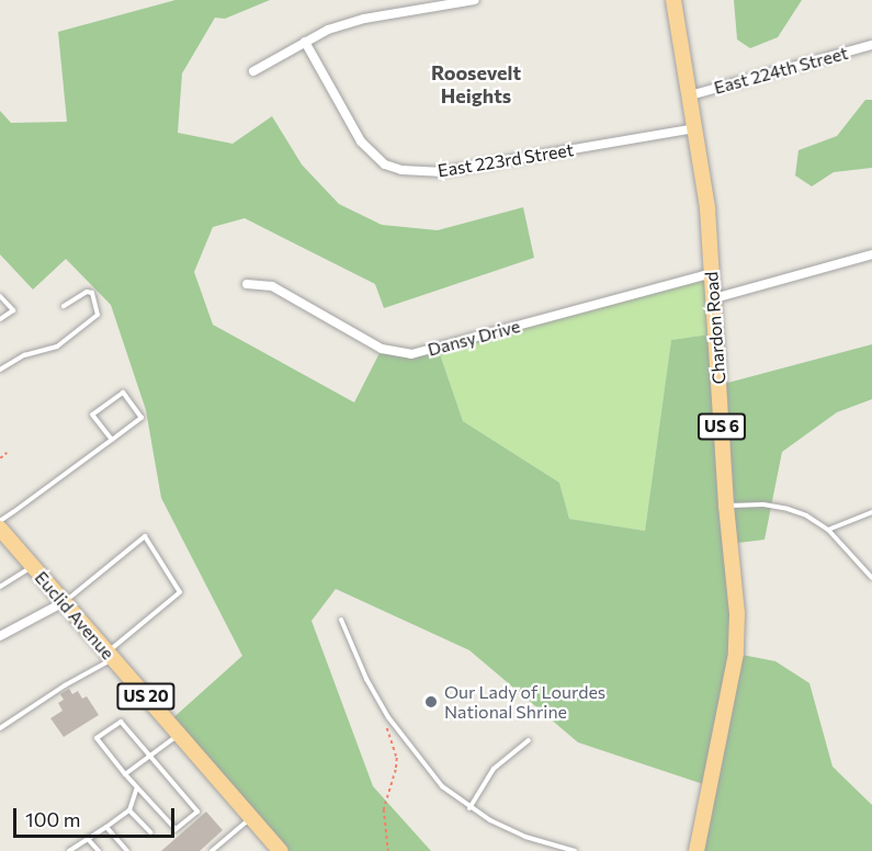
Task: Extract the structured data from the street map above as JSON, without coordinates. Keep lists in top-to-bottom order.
{
  "streets": {
    "main road": [
      "Chardon Road",
      "US 6",
      "Euclid Avenue",
      "US 20"
    ],
    "street": ["East 224th Street", "East 223rd Street", "Dansy Drive"]
  },
  "crossings": [
    ["East 224th Street", "Chardon Road"],
    ["East 223rd Street", "Chardon Road"],
    ["Chardon Road", "Dansy Drive"]
  ],
  "districts": ["Roosevelt Heights"],
  "places": ["Our Lady of Lourdes National Shrine"],
  "scale_bar": "100 m"
}
